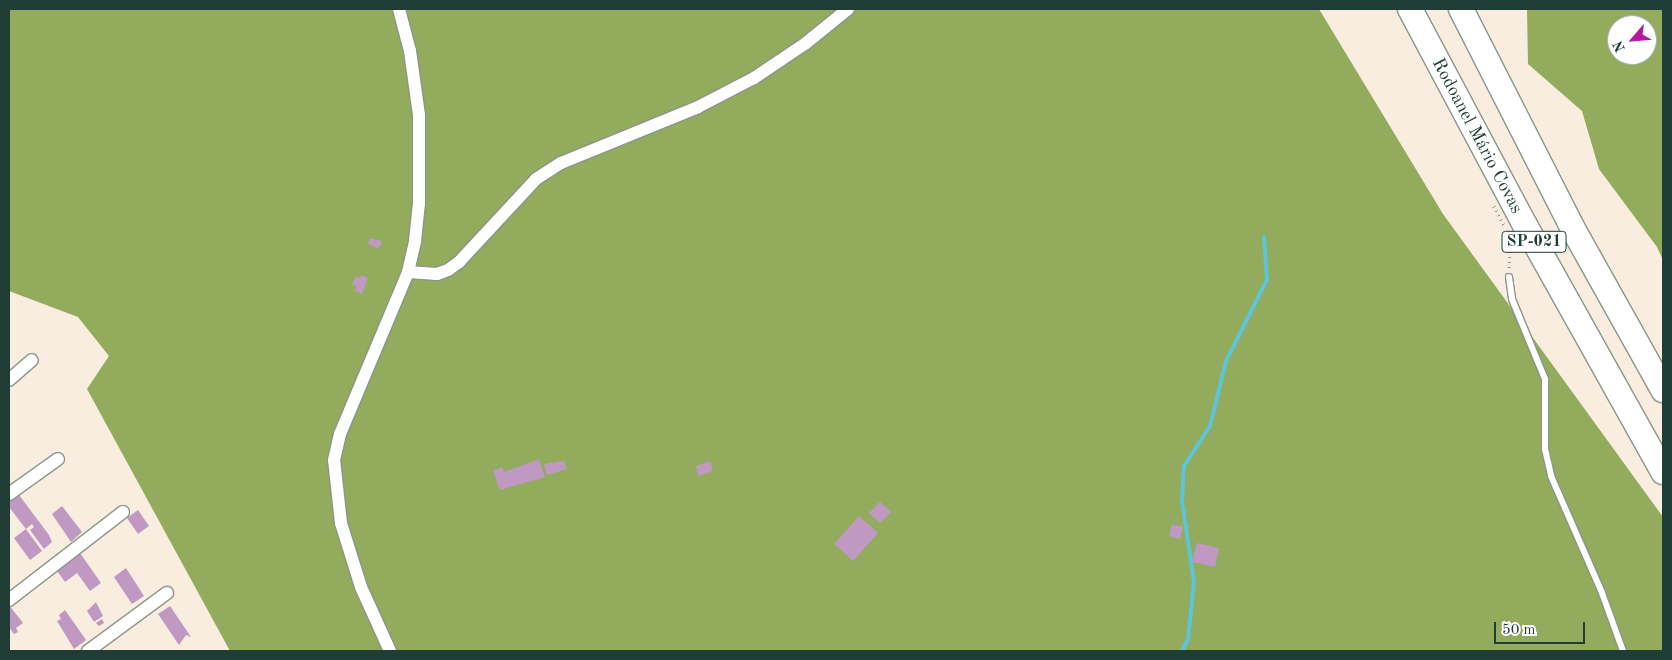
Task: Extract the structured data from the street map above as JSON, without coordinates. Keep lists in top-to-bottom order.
{
  "streets": {
    "highway": ["Rodoanel Mário Covas", "SP-021"]
  },
  "scale_bar": "50 m",
  "north": "bottom left"
}
